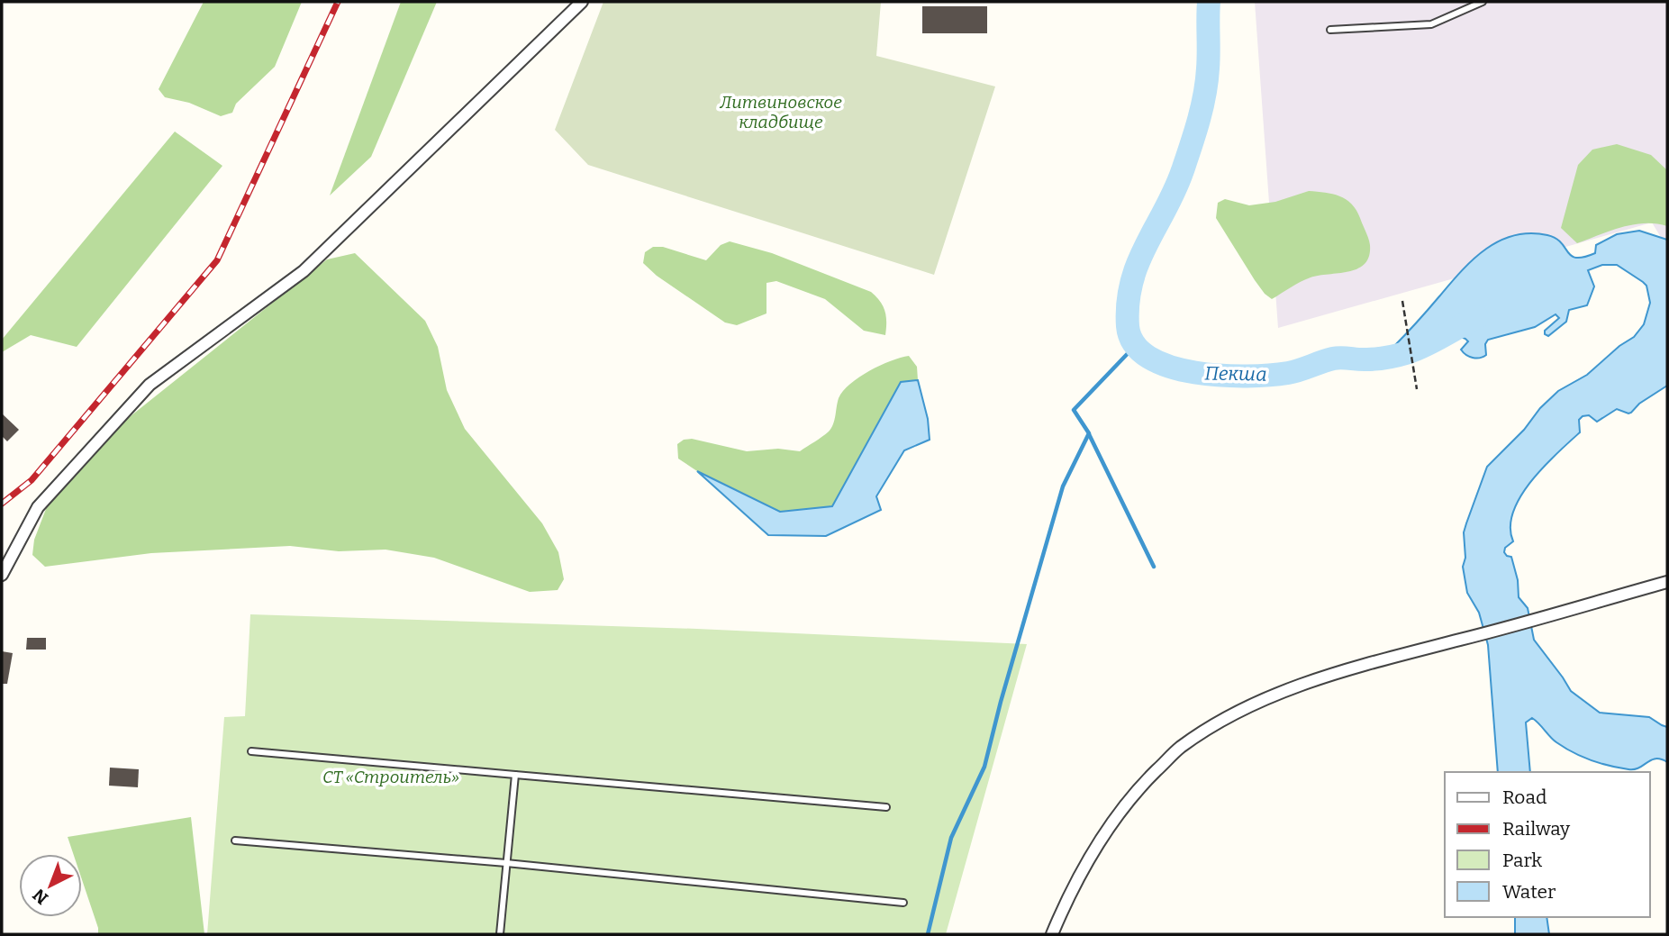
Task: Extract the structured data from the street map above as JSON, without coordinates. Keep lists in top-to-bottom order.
{
  "water": ["Пекша"],
  "parks": ["Литвиновское кладбище", "СТ «Строитель»"],
  "legend": [
    "Road",
    "Railway",
    "Park",
    "Water"
  ],
  "north": "bottom left"
}
